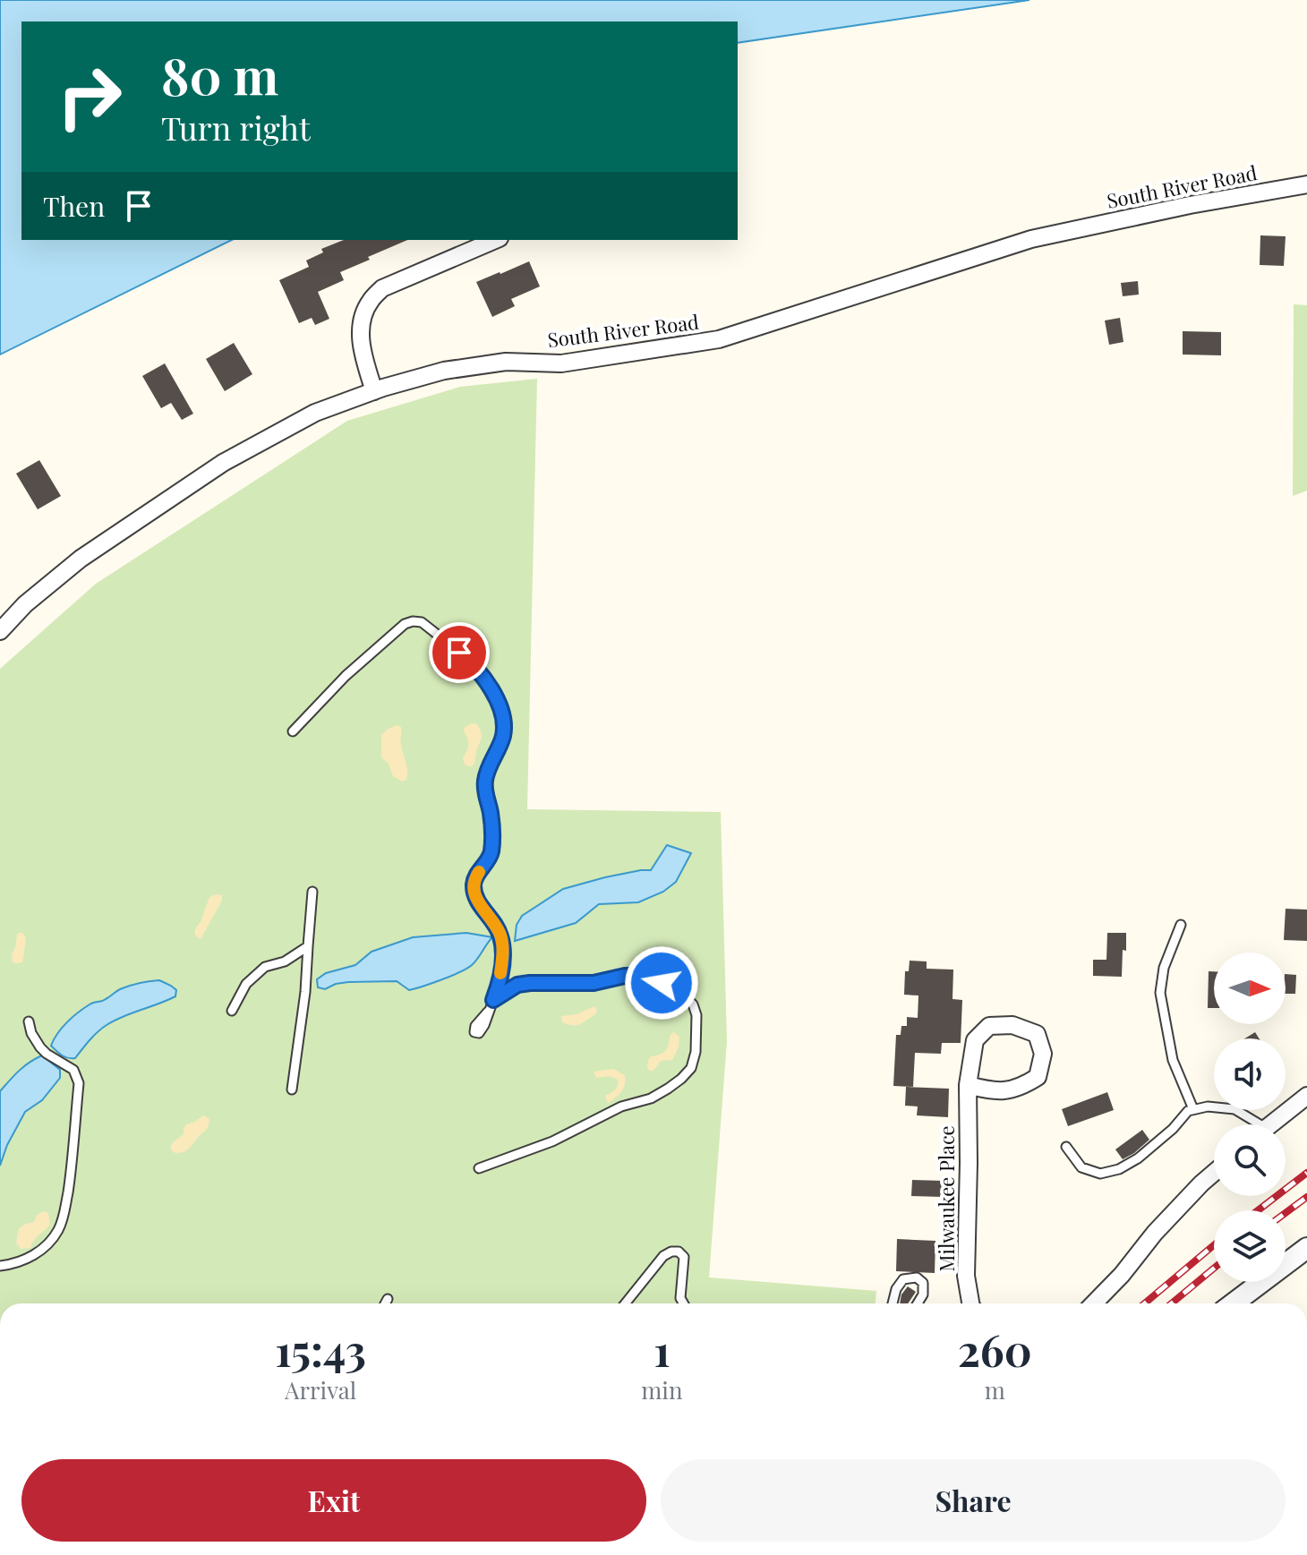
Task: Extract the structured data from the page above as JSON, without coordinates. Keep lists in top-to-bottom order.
{
  "streets": {
    "street": ["South River Road", "Milwaukee Place"]
  },
  "north": "right",
  "page": {
    "turn": ["80 m", "Turn right"],
    "then": "Then",
    "eta": [
      "15:43",
      "Arrival",
      "1",
      "min",
      "260",
      "m"
    ],
    "buttons": ["Exit", "Share"]
  }
}
